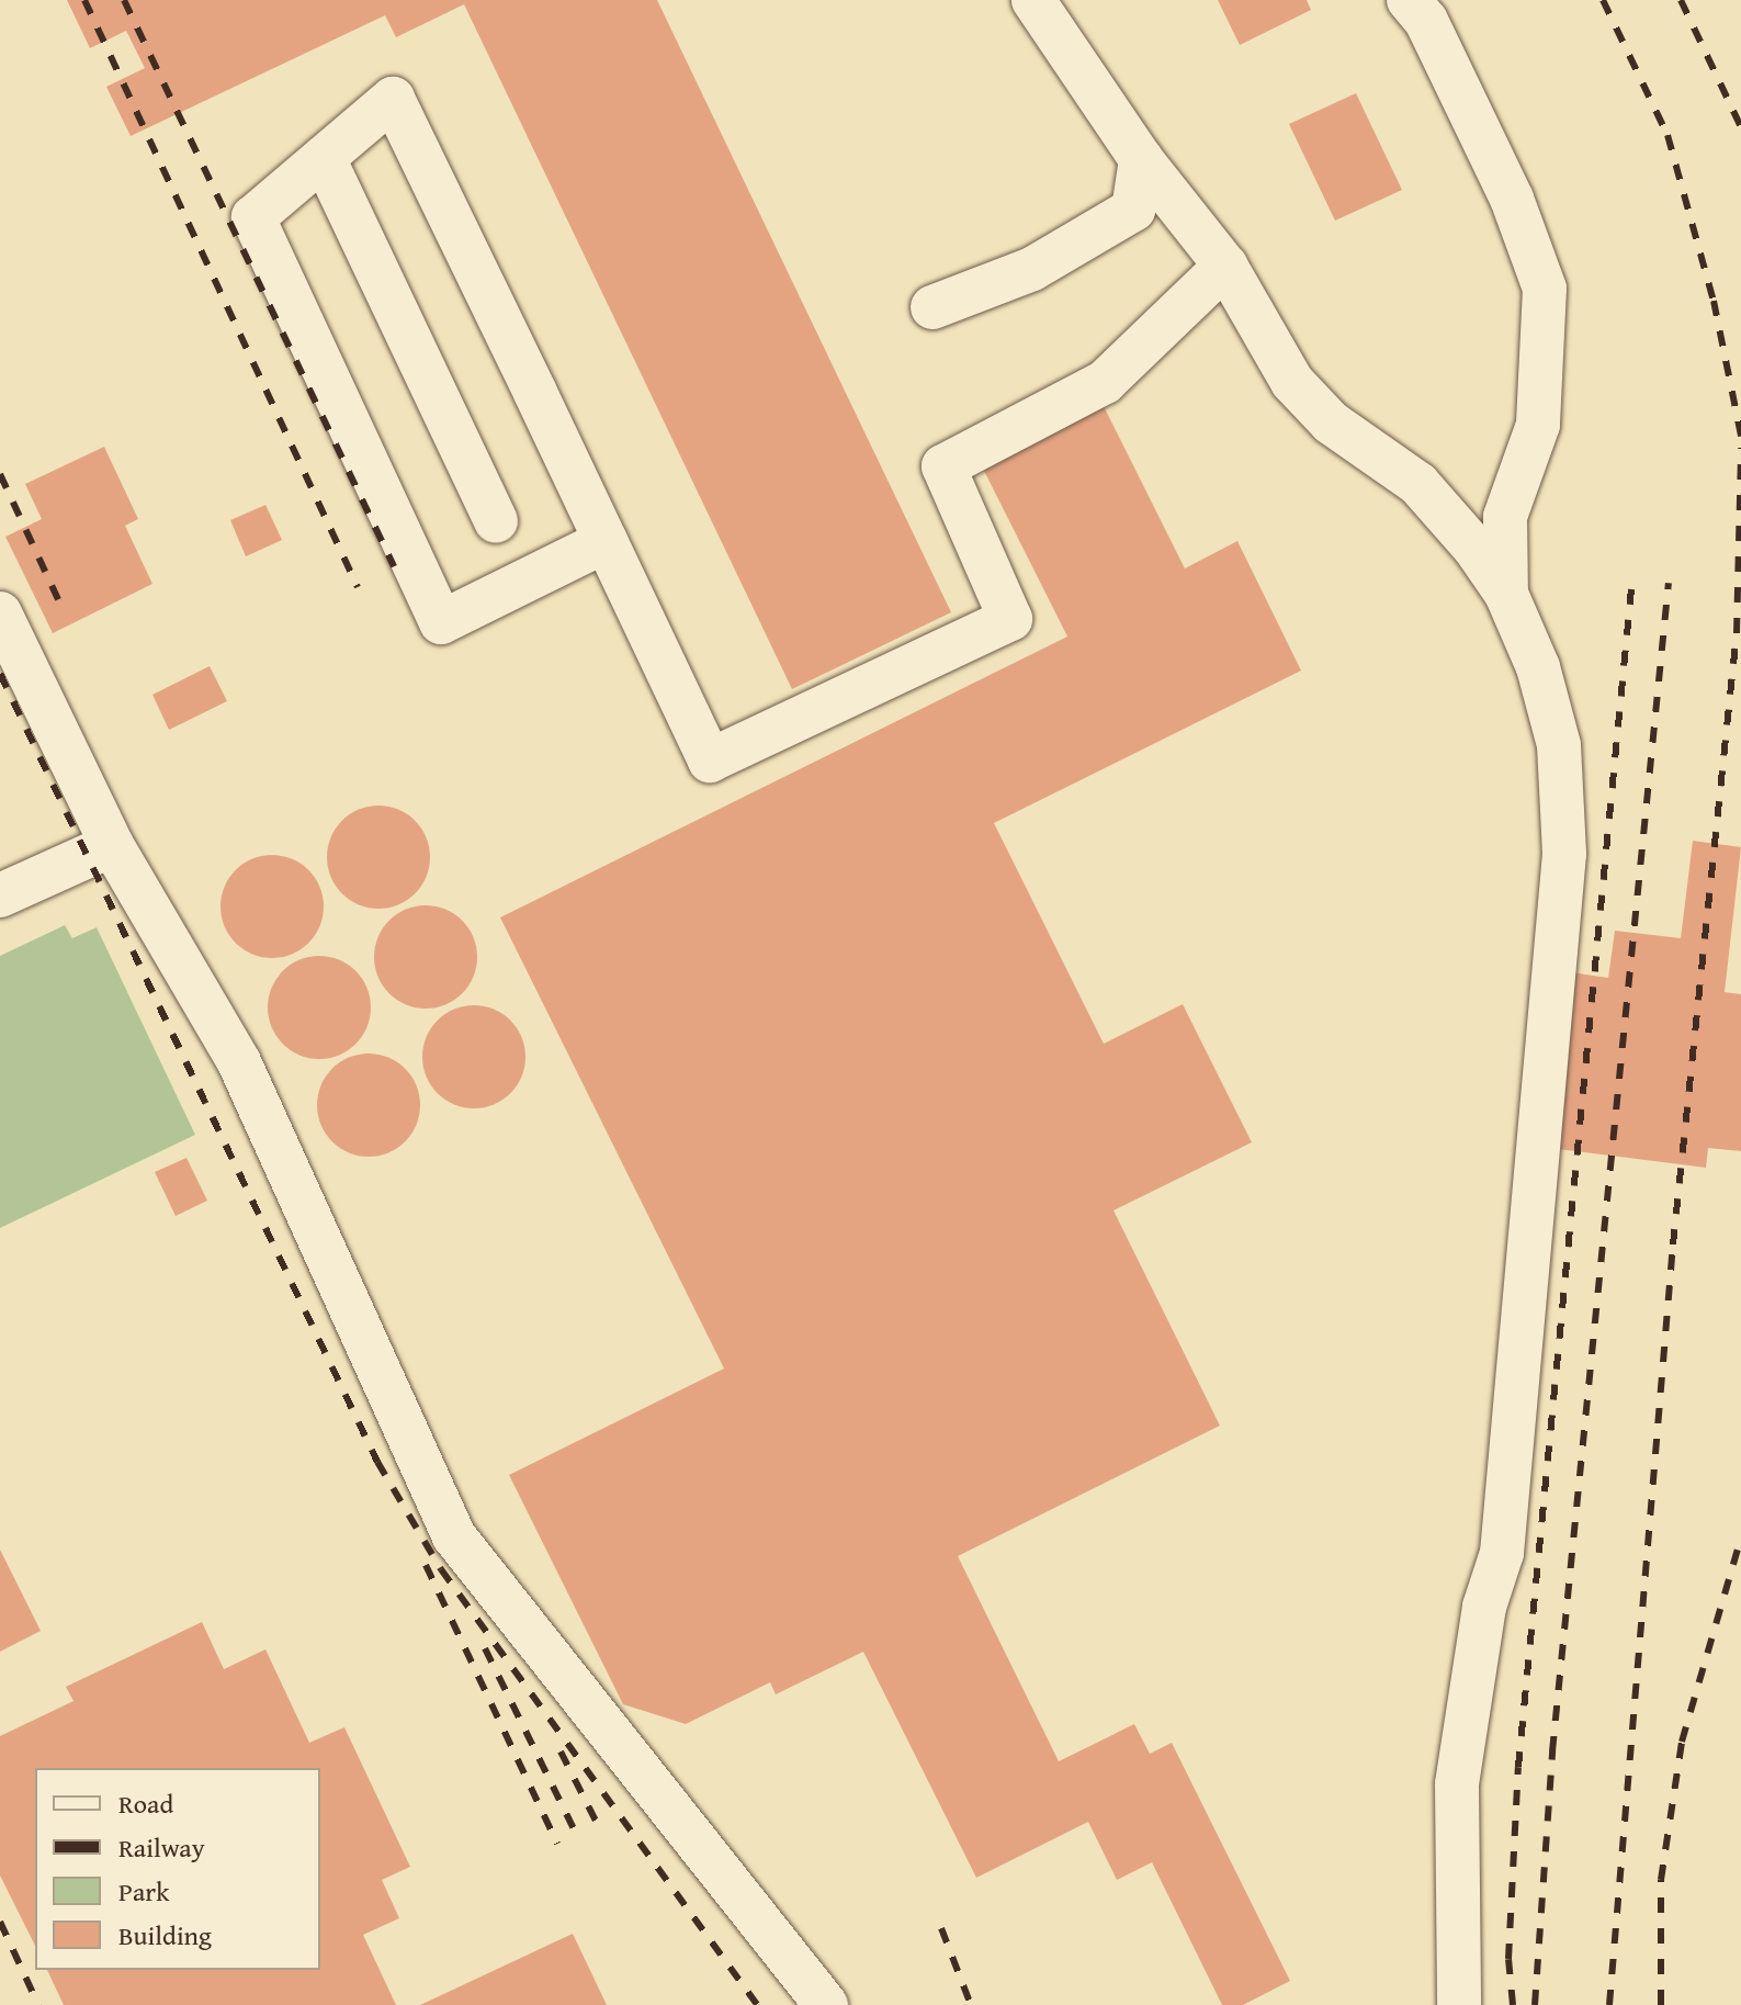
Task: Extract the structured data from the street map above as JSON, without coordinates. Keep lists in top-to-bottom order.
{
  "legend": [
    "Road",
    "Railway",
    "Park",
    "Building"
  ]
}
